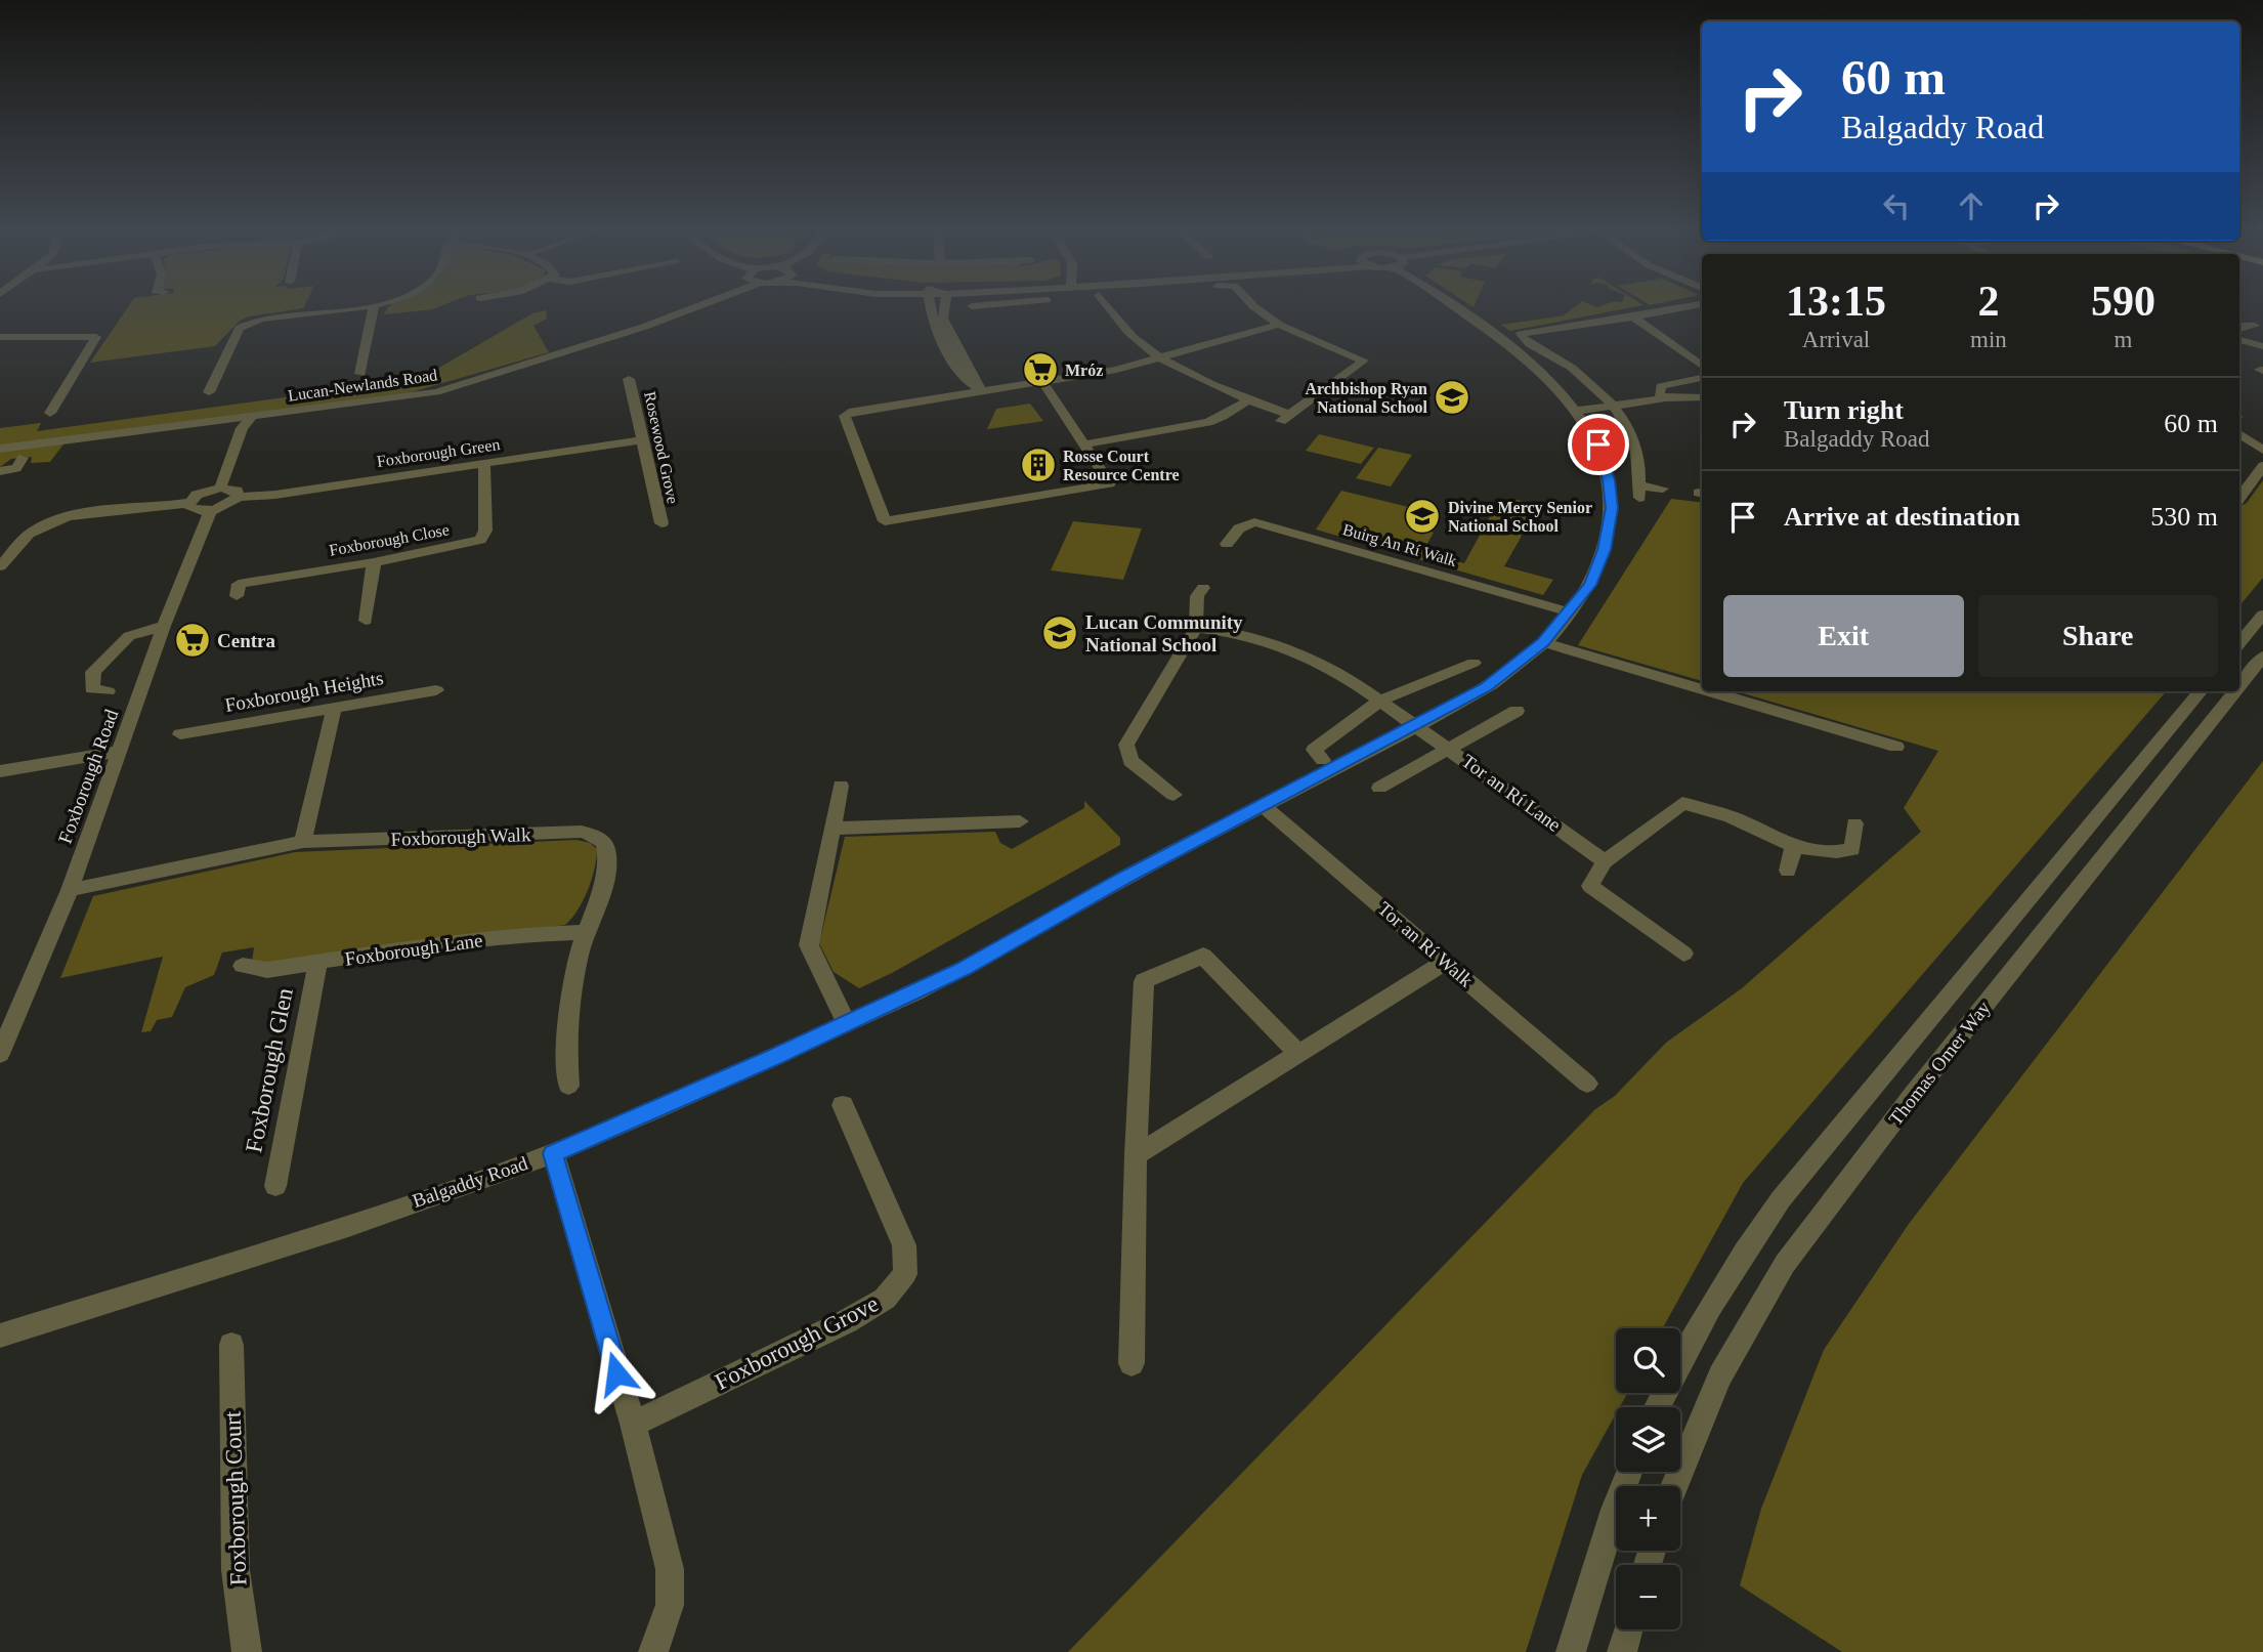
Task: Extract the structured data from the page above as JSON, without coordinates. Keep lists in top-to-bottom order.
{
  "streets": {
    "street": [
      "Lucan-Newlands Road",
      "Rosewood Grove",
      "Foxborough Green",
      "Foxborough Close",
      "Buirg An Rí Walk",
      "Foxborough Heights",
      "Foxborough Road",
      "Tor an Rí Lane",
      "Foxborough Walk",
      "Tor an Rí Walk",
      "Foxborough Lane",
      "Thomas Omer Way",
      "Foxborough Glen",
      "Balgaddy Road",
      "Foxborough Grove",
      "Foxborough Court"
    ]
  },
  "crossings": [
    ["Rosewood Grove", "Foxborough Green"],
    ["Foxborough Green", "Foxborough Close"],
    ["Buirg An Rí Walk", "Balgaddy Road"],
    ["Foxborough Road", "Foxborough Walk"],
    ["Tor an Rí Lane", "Balgaddy Road"],
    ["Foxborough Walk", "Foxborough Lane"],
    ["Tor an Rí Walk", "Balgaddy Road"],
    ["Foxborough Lane", "Foxborough Glen"]
  ],
  "places": {
    "supermarket": ["Mróz", "Centra"],
    "school or university": ["Archbishop Ryan National School", "Divine Mercy Senior National School", "Lucan Community National School"],
    "building": ["Rosse Court Resource Centre"]
  },
  "page": {
    "turn": ["60 m", "Balgaddy Road"],
    "eta": [
      "13:15",
      "Arrival",
      "2",
      "min",
      "590",
      "m"
    ],
    "list": [
      {
        "name": "Turn right",
        "note": "Balgaddy Road",
        "value": "60 m"
      },
      {
        "name": "Arrive at destination",
        "value": "530 m"
      }
    ],
    "buttons": ["Exit", "Share"],
    "map_buttons": ["+", "−"]
  }
}
